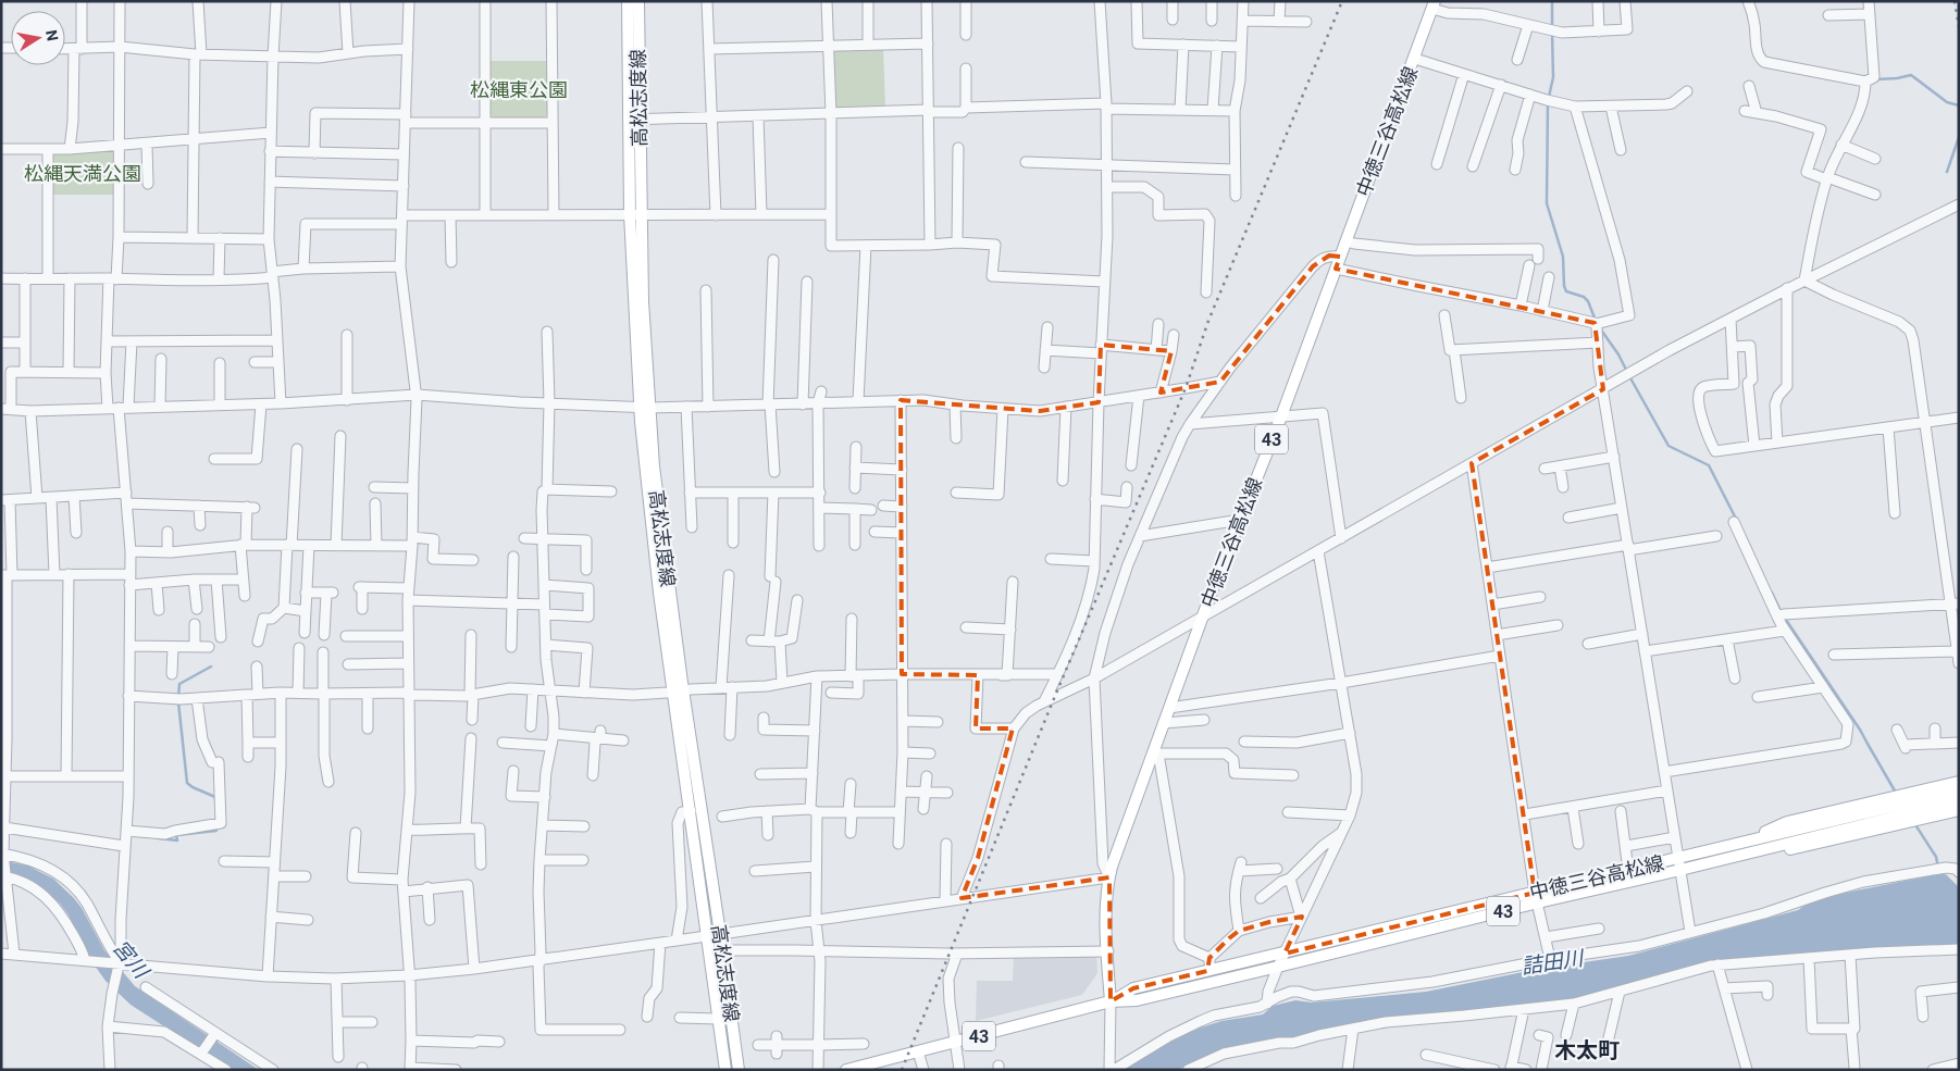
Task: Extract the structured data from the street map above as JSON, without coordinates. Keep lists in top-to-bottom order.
{
  "streets": {
    "main road": ["高松志度線", "中徳三谷高松線", "43"]
  },
  "districts": ["木太町"],
  "water": ["宮川", "詰田川"],
  "parks": ["松縄東公園", "松縄天満公園"],
  "north": "right"
}
